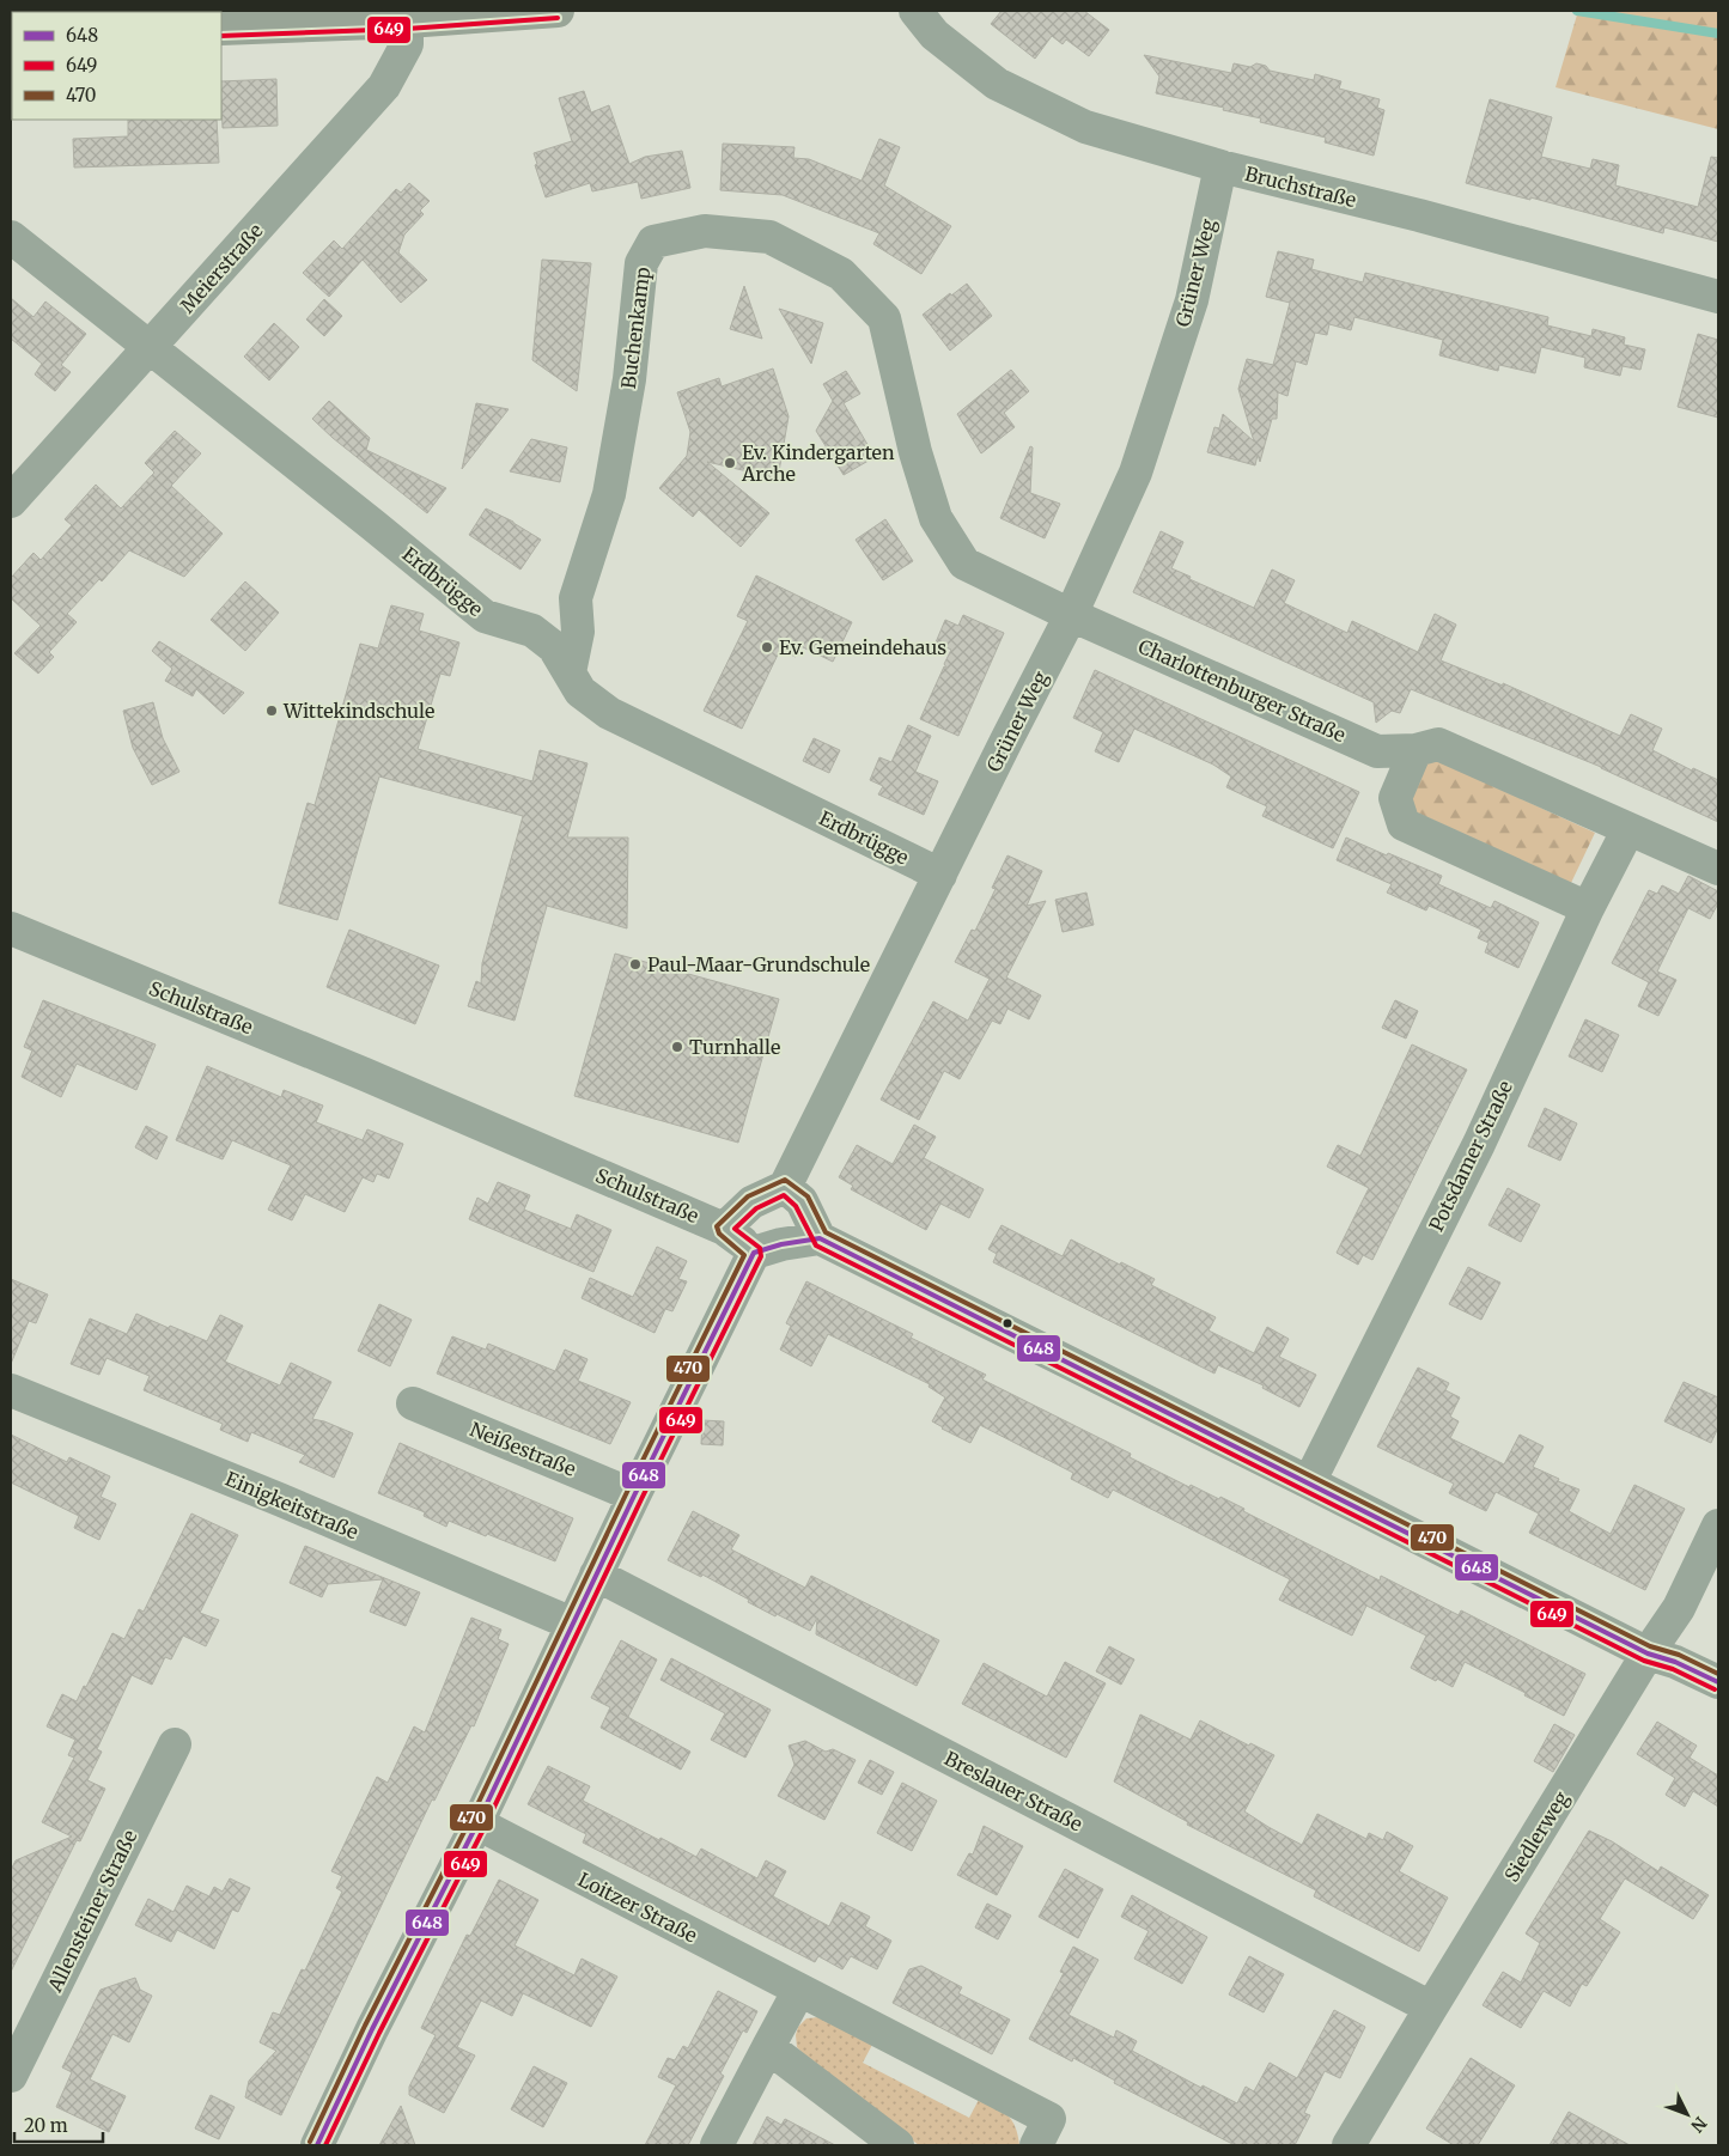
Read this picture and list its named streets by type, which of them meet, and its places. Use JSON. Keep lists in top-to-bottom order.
{
  "streets": {
    "street": [
      "Bruchstraße",
      "Meierstraße",
      "Grüner Weg",
      "Buchenkamp",
      "Erdbrügge",
      "Charlottenburger Straße",
      "Schulstraße",
      "Potsdamer Straße",
      "Neißestraße",
      "Einigkeitstraße",
      "Breslauer Straße",
      "Siedlerweg",
      "Loitzer Straße",
      "Allensteiner Straße"
    ]
  },
  "crossings": [
    ["Bruchstraße", "Grüner Weg"],
    ["Meierstraße", "Erdbrügge"],
    ["Grüner Weg", "Buchenkamp"],
    ["Grüner Weg", "Erdbrügge"],
    ["Grüner Weg", "Charlottenburger Straße"],
    ["Buchenkamp", "Charlottenburger Straße"],
    ["Charlottenburger Straße", "Potsdamer Straße"],
    ["Breslauer Straße", "Siedlerweg"]
  ],
  "places": [
    "Ev. Kindergarten Arche",
    "Ev. Gemeindehaus",
    "Wittekindschule",
    "Paul-Maar-Grundschule",
    "Turnhalle"
  ],
  "lines": ["transit line 649", "transit line 470", "transit line 648"],
  "legend": ["648", "649", "470"],
  "scale_bar": "20 m",
  "north": "bottom right"
}
